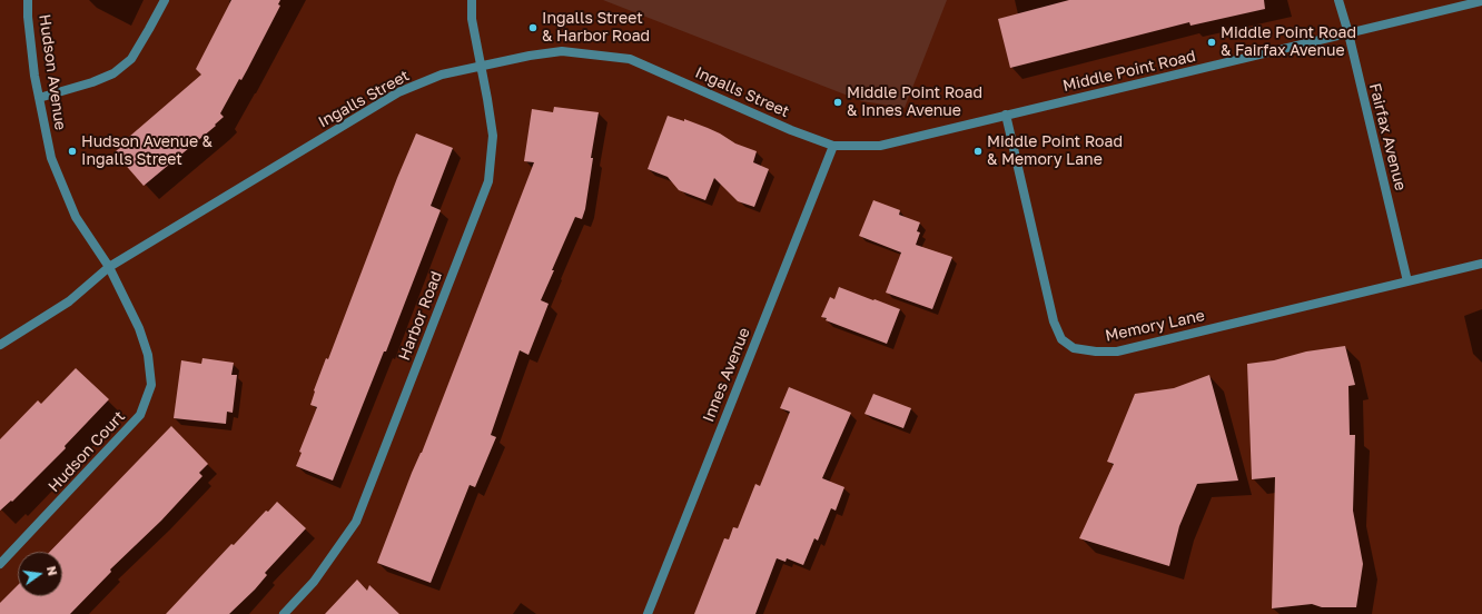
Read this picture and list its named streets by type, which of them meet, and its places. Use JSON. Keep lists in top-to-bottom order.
{
  "streets": {
    "street": [
      "Middle Point Road",
      "Hudson Avenue",
      "Ingalls Street",
      "Fairfax Avenue",
      "Harbor Road",
      "Memory Lane",
      "Innes Avenue",
      "Hudson Court"
    ]
  },
  "crossings": [
    ["Middle Point Road", "Ingalls Street"],
    ["Middle Point Road", "Fairfax Avenue"],
    ["Middle Point Road", "Memory Lane"],
    ["Middle Point Road", "Innes Avenue"],
    ["Hudson Avenue", "Ingalls Street"],
    ["Hudson Avenue", "Hudson Court"],
    ["Ingalls Street", "Harbor Road"],
    ["Ingalls Street", "Innes Avenue"],
    ["Ingalls Street", "Hudson Court"],
    ["Fairfax Avenue", "Memory Lane"]
  ],
  "places": [
    "Ingalls Street & Harbor Road",
    "Middle Point Road & Fairfax Avenue",
    "Middle Point Road & Innes Avenue",
    "Hudson Avenue & Ingalls Street",
    "Middle Point Road & Memory Lane"
  ],
  "north": "right"
}
